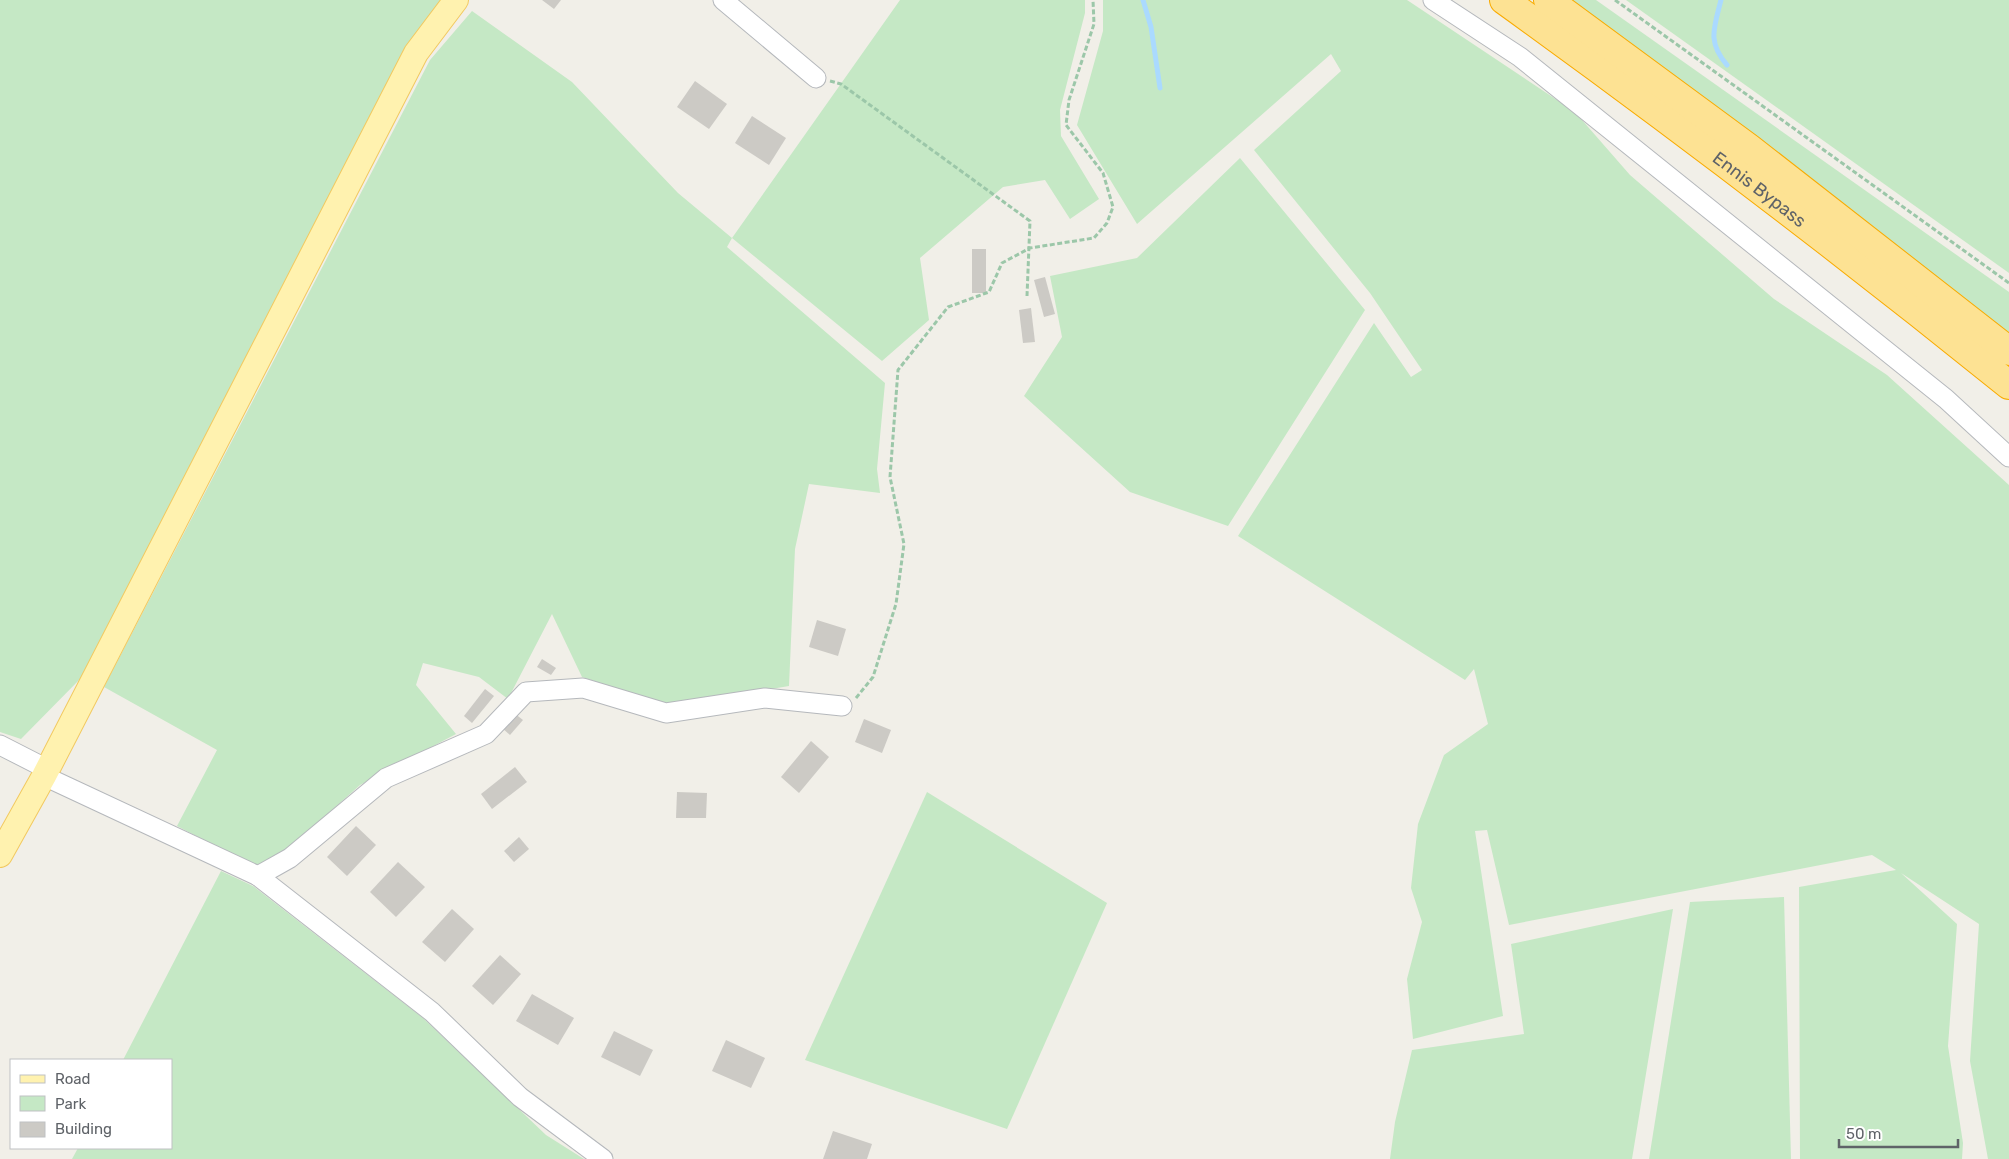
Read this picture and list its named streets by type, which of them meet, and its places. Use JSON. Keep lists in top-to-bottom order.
{
  "streets": {
    "highway": ["Ennis Bypass"]
  },
  "legend": ["Road", "Park", "Building"],
  "scale_bar": "50 m"
}
